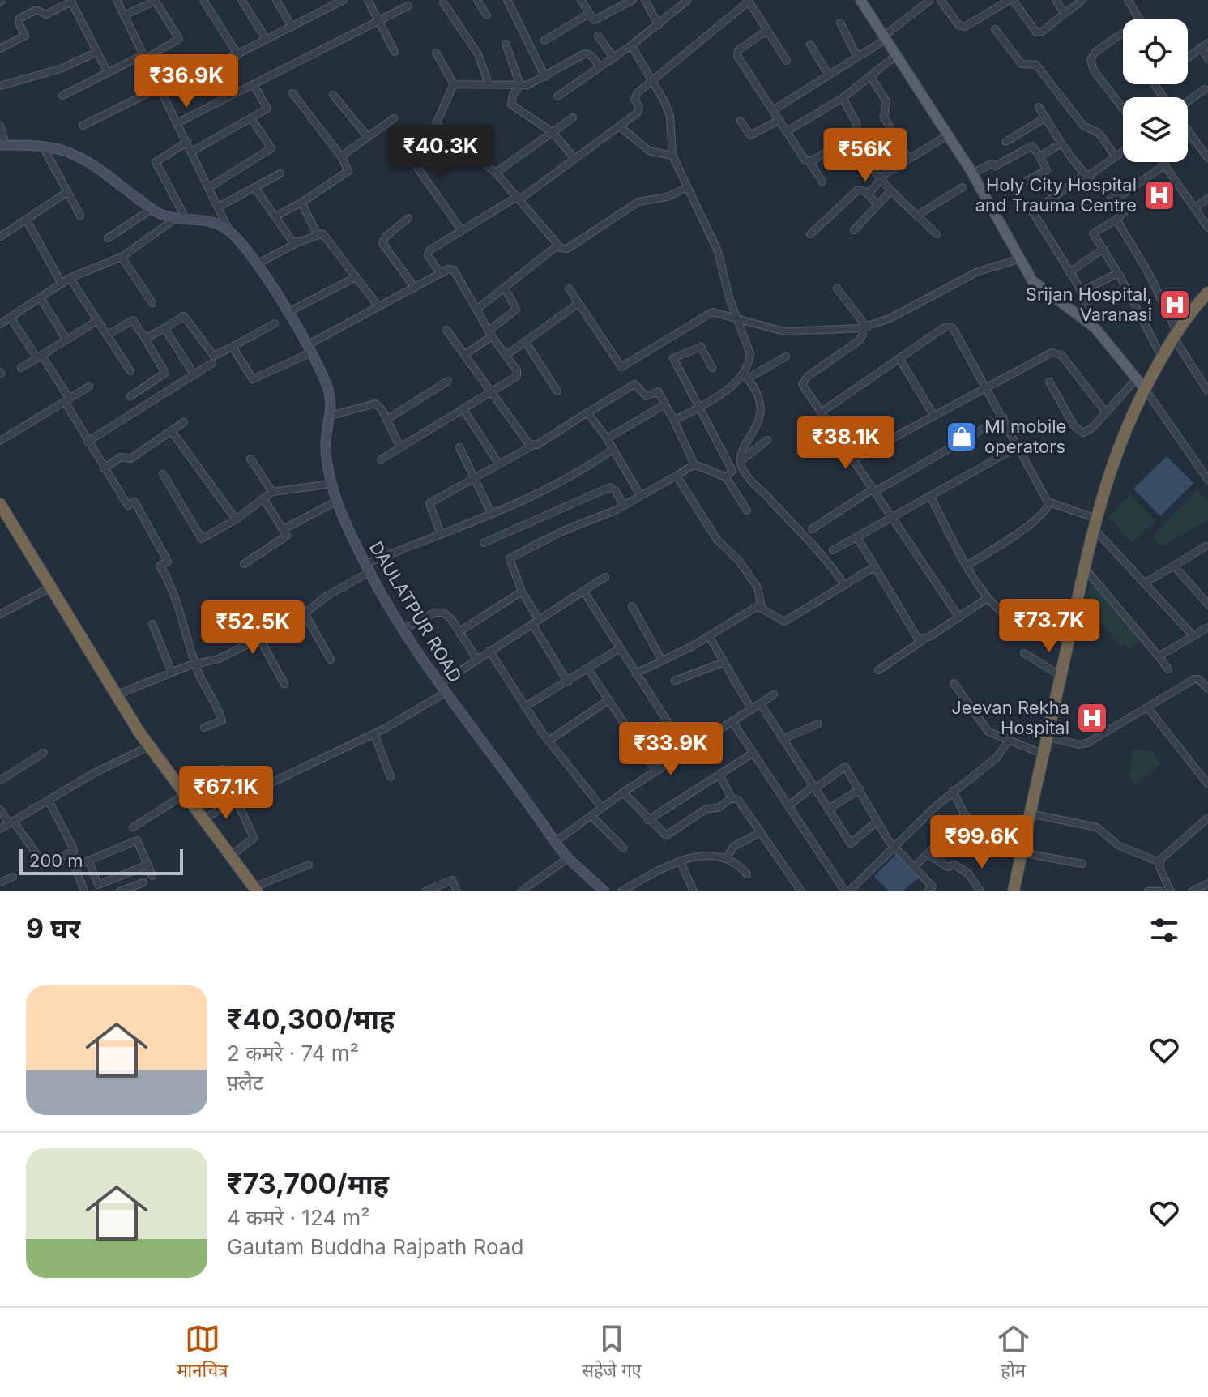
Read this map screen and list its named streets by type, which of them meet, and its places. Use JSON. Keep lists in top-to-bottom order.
{
  "streets": {
    "street": ["DAULATPUR ROAD"]
  },
  "places": {
    "hospital": ["Holy City Hospital and Trauma Centre", "Srijan Hospital, Varanasi", "Jeevan Rekha Hospital"],
    "shop": ["MI mobile operators"]
  },
  "scale_bar": "200 m",
  "page": {
    "price": [
      "₹36.9K",
      "₹40.3K",
      "₹56K",
      "₹38.1K",
      "₹73.7K",
      "₹52.5K",
      "₹33.9K",
      "₹67.1K",
      "₹99.6K"
    ],
    "scale": "200 m",
    "heading": "9 घर",
    "list": [
      {
        "name": "₹40,300/माह",
        "note": "2 कमरे · 74 m² · फ़्लैट"
      },
      {
        "name": "₹73,700/माह",
        "note": "4 कमरे · 124 m² · Gautam Buddha Rajpath Road"
      }
    ],
    "tabs": ["मानचित्र", "सहेजे गए", "होम"]
  }
}
